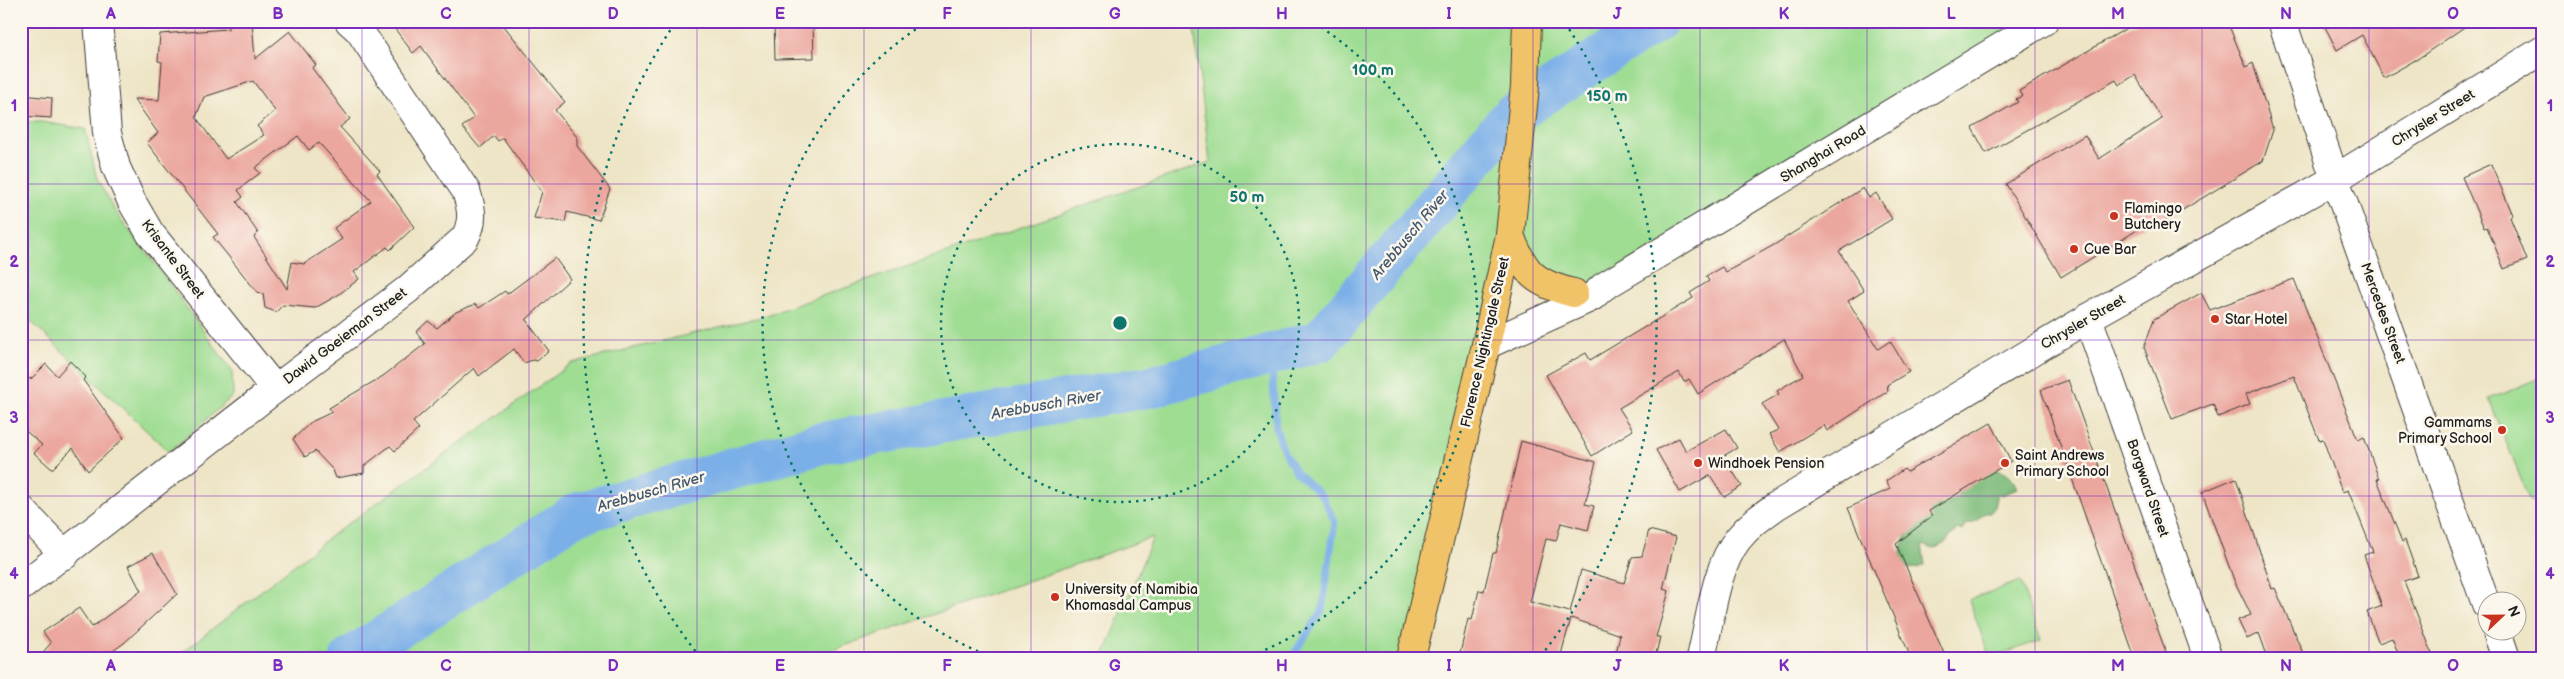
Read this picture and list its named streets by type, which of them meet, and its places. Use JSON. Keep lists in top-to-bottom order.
{
  "streets": {
    "main road": ["Florence Nightingale Street"],
    "street": [
      "Chrysler Street",
      "Shanghai Road",
      "Krisante Street",
      "Mercedes Street",
      "Dawid Goeieman Street",
      "Borgward Street"
    ]
  },
  "crossings": [
    ["Chrysler Street", "Mercedes Street"],
    ["Chrysler Street", "Borgward Street"],
    ["Shanghai Road", "Florence Nightingale Street"],
    ["Krisante Street", "Dawid Goeieman Street"]
  ],
  "water": ["Arebbusch River"],
  "places": [
    "Flamingo Butchery",
    "Cue Bar",
    "Star Hotel",
    "Gammams Primary School",
    "Windhoek Pension",
    "Saint Andrews Primary School",
    "University of Namibia Khomasdal Campus"
  ],
  "north": "right",
  "grid": {
    "columns": [
      "A",
      "B",
      "C",
      "D",
      "E",
      "F",
      "G",
      "H",
      "I",
      "J",
      "K",
      "L",
      "M",
      "N",
      "O"
    ],
    "rows": [
      "1",
      "2",
      "3",
      "4"
    ]
  },
  "rings": ["100 m", "150 m", "50 m"]
}
